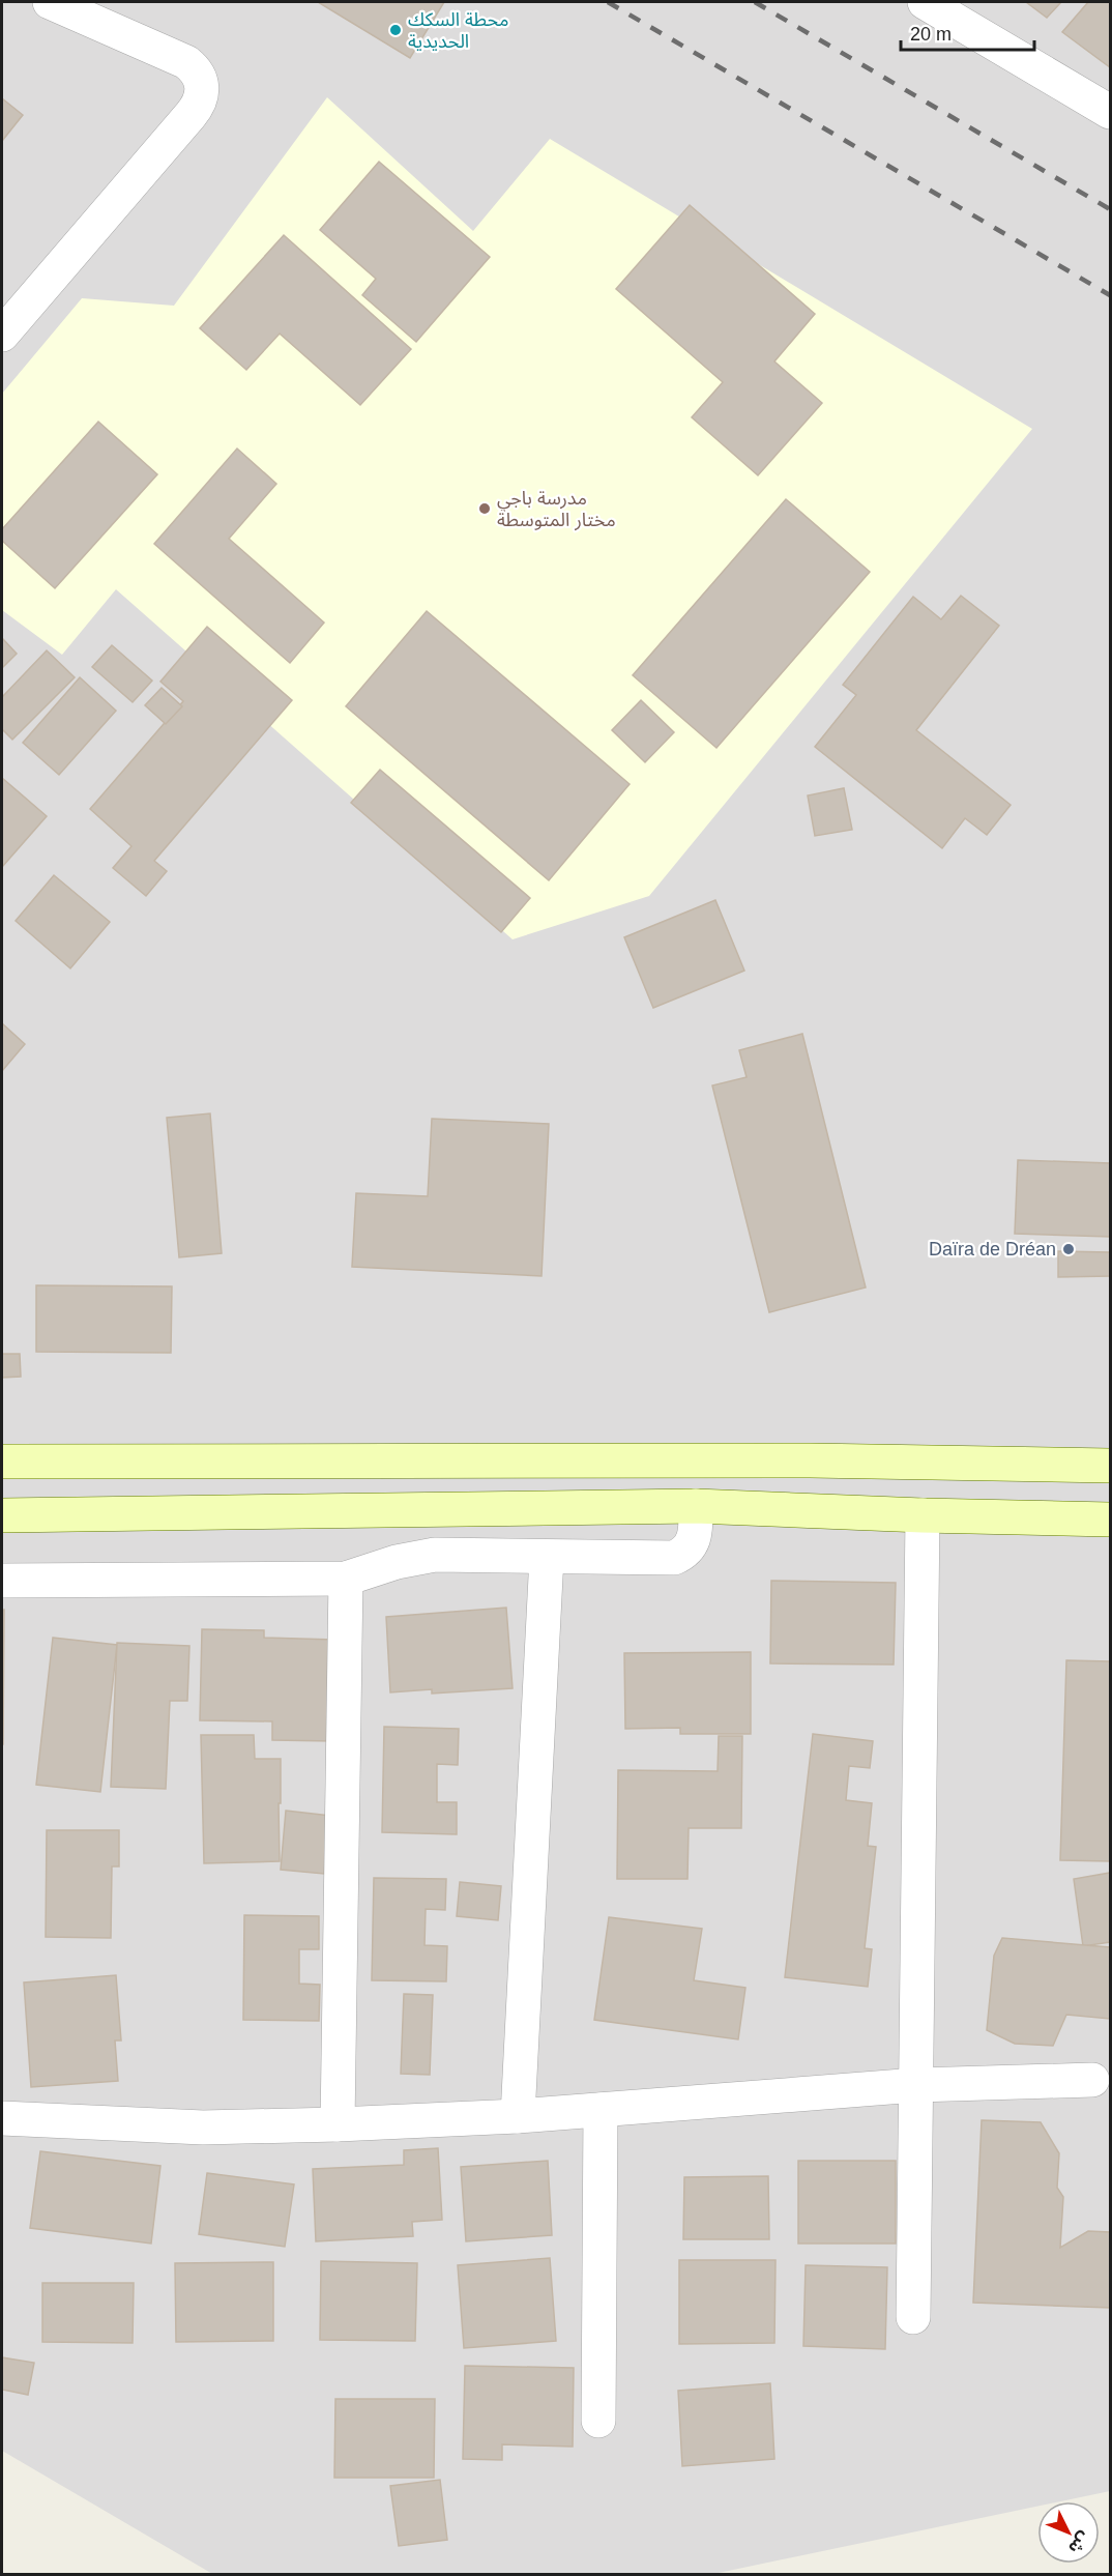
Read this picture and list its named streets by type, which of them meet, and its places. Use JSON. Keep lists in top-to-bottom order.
{
  "places": ["محطة السكك الحديدية", "مدرسة باجي مختار المتوسطة", "Daïra de Dréan"],
  "scale_bar": "20 m",
  "north": "bottom right"
}
